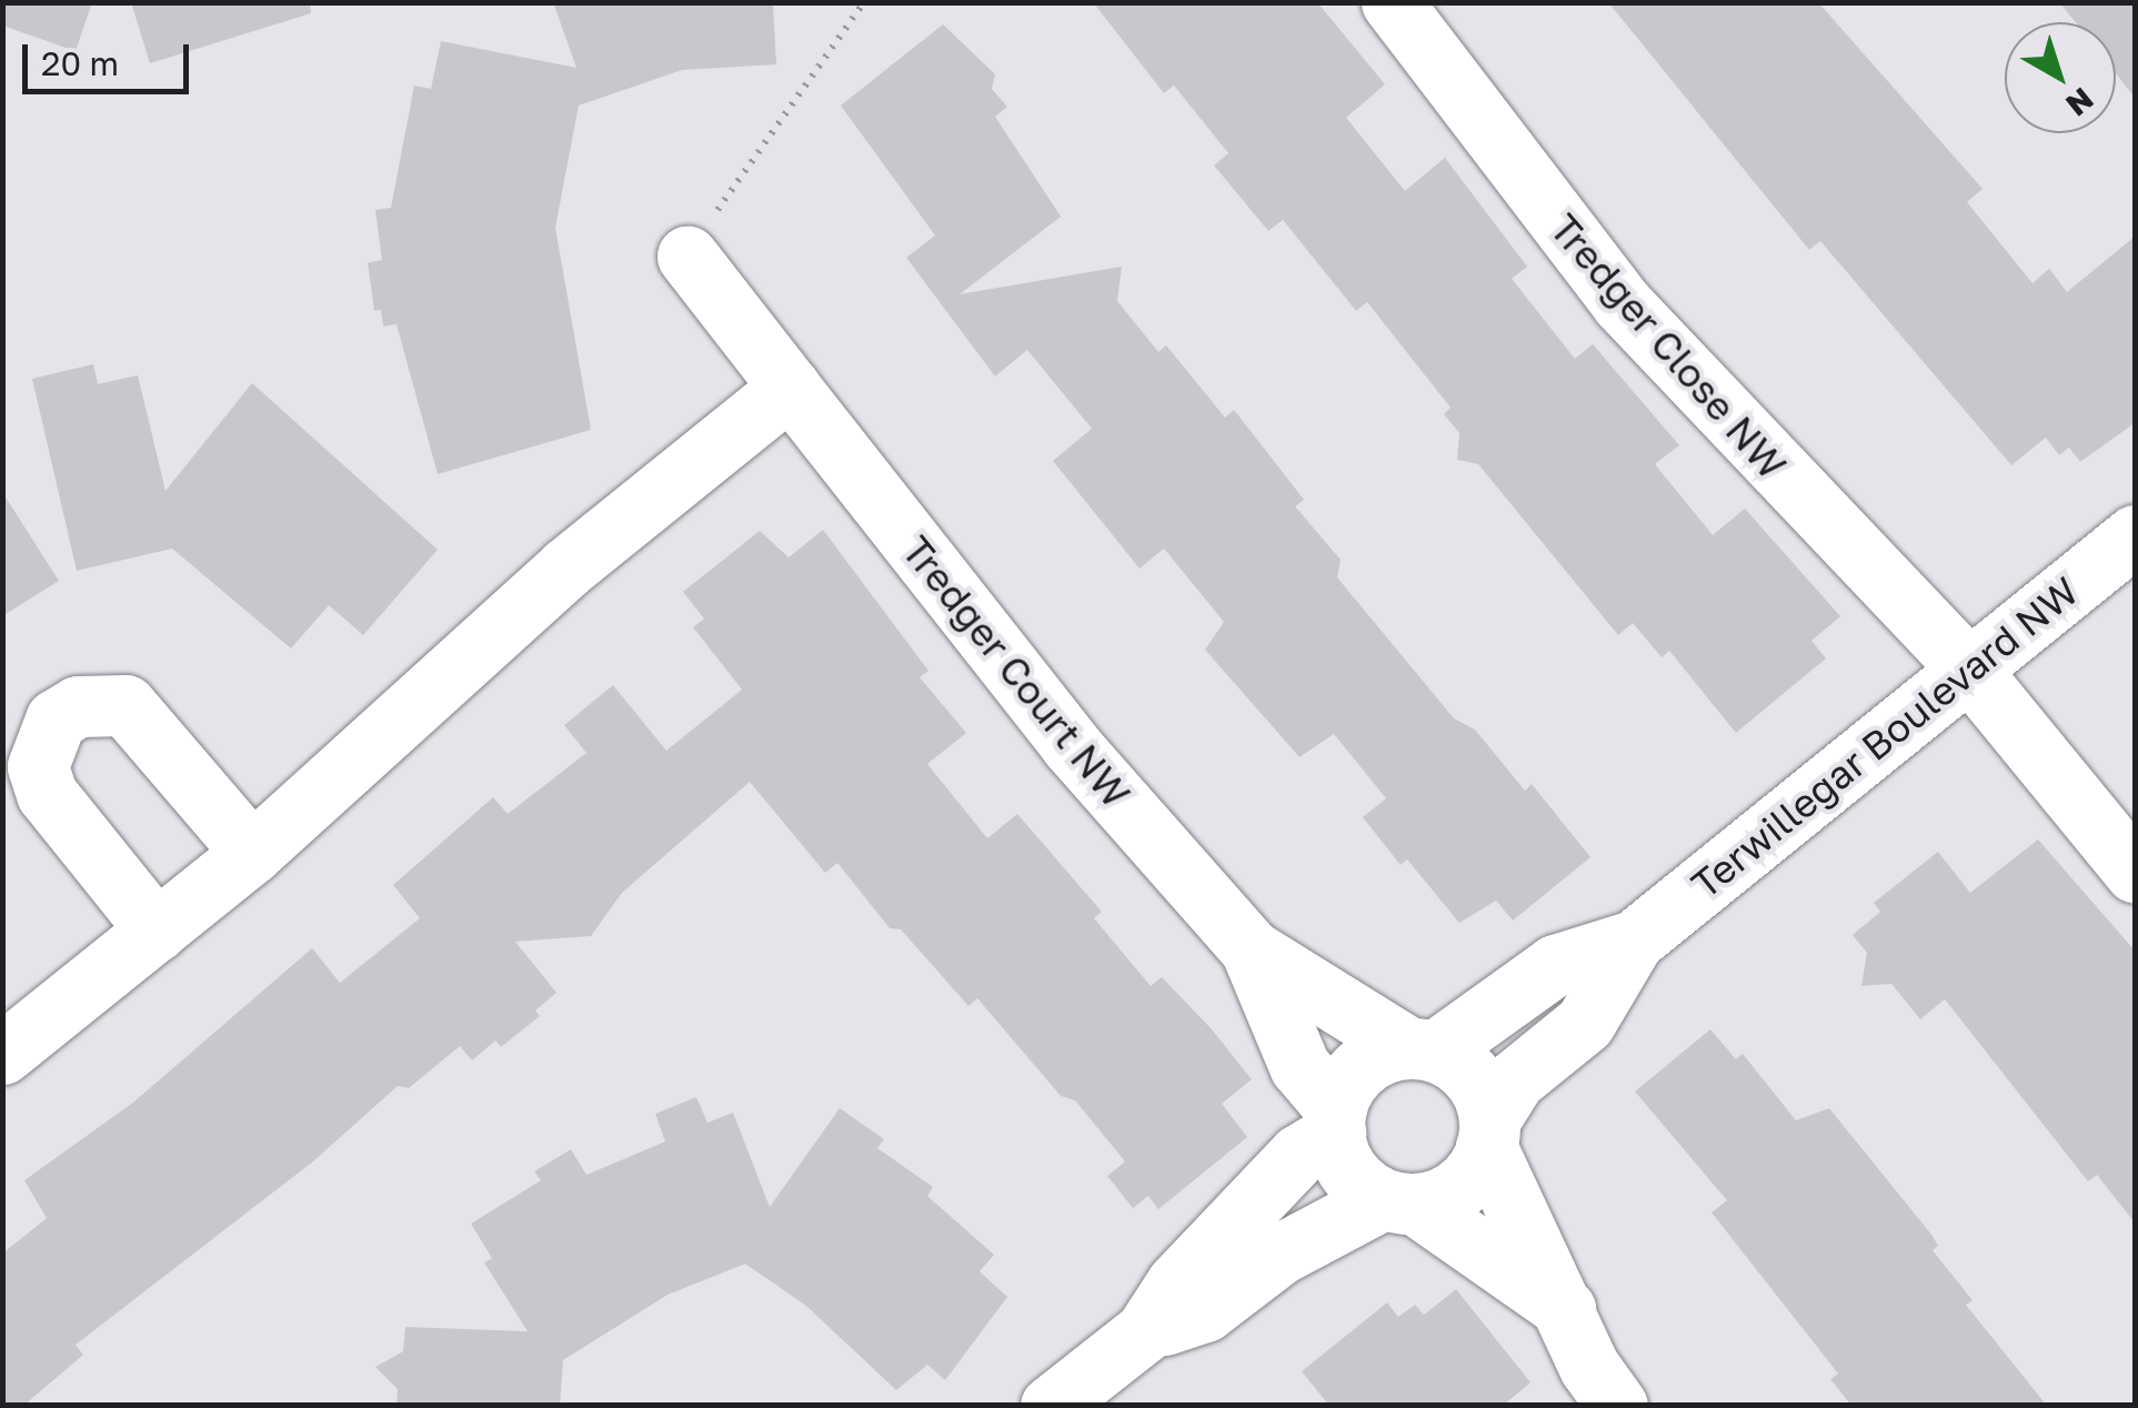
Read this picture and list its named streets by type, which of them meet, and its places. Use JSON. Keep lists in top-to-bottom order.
{
  "streets": {
    "street": ["Tredger Close NW", "Tredger Court NW", "Terwillegar Boulevard NW"]
  },
  "crossings": [
    ["Tredger Close NW", "Terwillegar Boulevard NW"],
    ["Tredger Court NW", "Terwillegar Boulevard NW"]
  ],
  "scale_bar": "20 m",
  "north": "bottom right"
}
